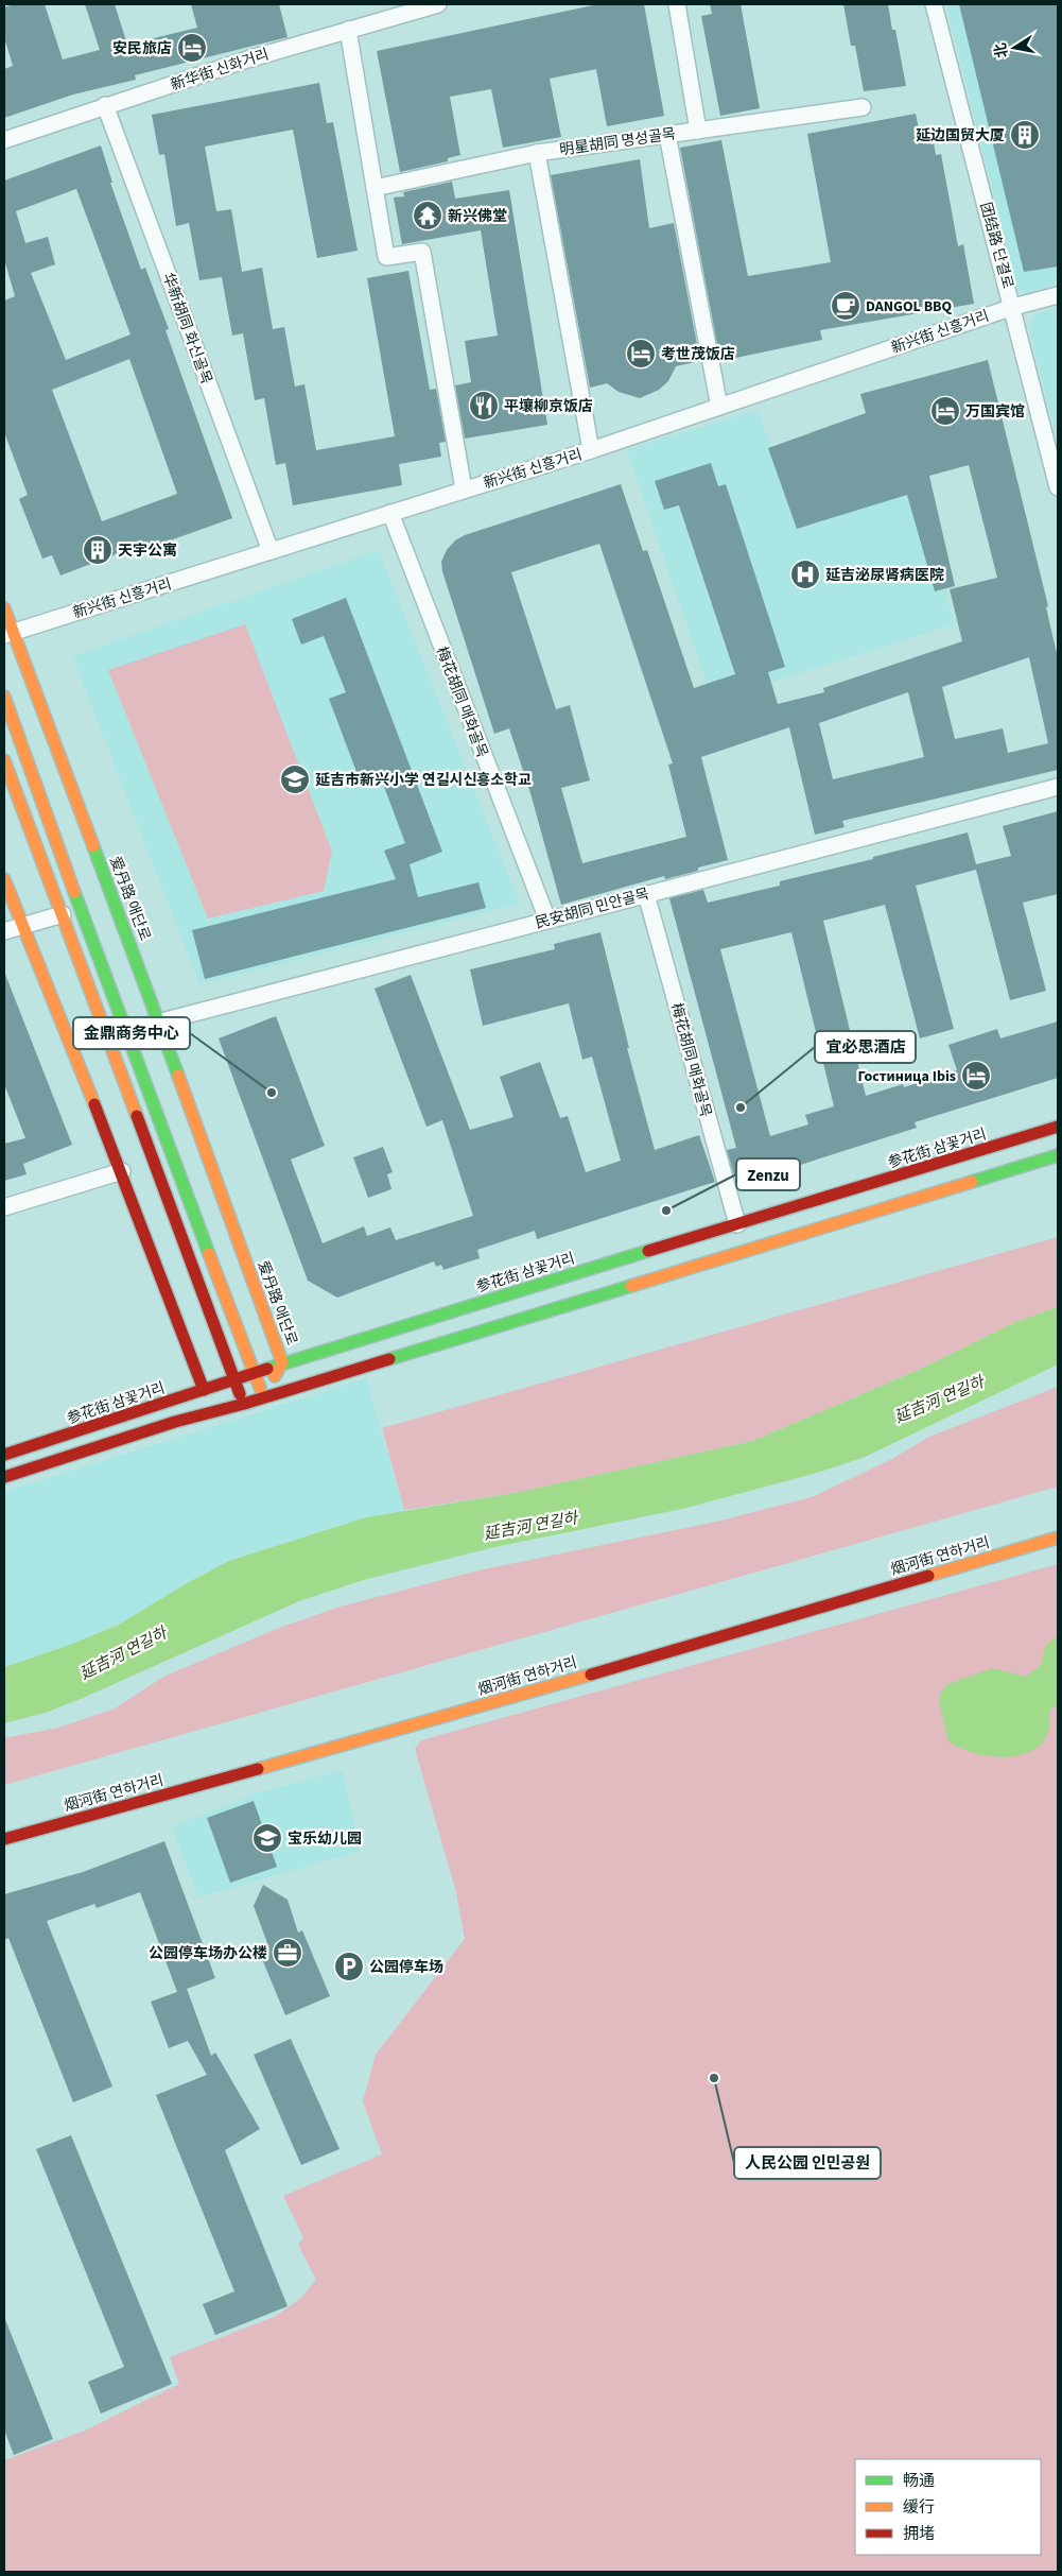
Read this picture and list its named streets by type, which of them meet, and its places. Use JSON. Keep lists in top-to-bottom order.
{
  "streets": {
    "main road": ["爱丹路 애단로", "参花街 삼꽃거리", "烟河街 연하거리"],
    "street": [
      "新华街 신화거리",
      "明星胡同 명성골목",
      "团结路 단결로",
      "华新胡同 화신골목",
      "新兴街 신흥거리",
      "梅花胡同 매화골목",
      "民安胡同 민안골목"
    ]
  },
  "crossings": [
    ["新华街 신화거리", "华新胡同 화신골목"],
    ["团结路 단결로", "新兴街 신흥거리"],
    ["华新胡同 화신골목", "新兴街 신흥거리"],
    ["新兴街 신흥거리", "梅花胡同 매화골목"],
    ["新兴街 신흥거리", "爱丹路 애단로"],
    ["梅花胡同 매화골목", "民安胡同 민안골목"],
    ["梅花胡同 매화골목", "参花街 삼꽃거리"],
    ["爱丹路 애단로", "民安胡同 민안골목"],
    ["爱丹路 애단로", "参花街 삼꽃거리"]
  ],
  "water": ["延吉河 연길하"],
  "places": {
    "hotel": [
      "安民旅店",
      "考世茂饭店",
      "万国宾馆",
      "Гостиница Ibis"
    ],
    "building": ["延边国贸大厦", "天宇公寓"],
    "temple": ["新兴佛堂"],
    "cafe": ["DANGOL BBQ"],
    "restaurant": ["平壤柳京饭店"],
    "hospital": ["延吉泌尿肾病医院"],
    "school or university": ["延吉市新兴小学 연길시신흥소학교", "宝乐幼儿园"],
    "other": [
      "金鼎商务中心",
      "宜必思酒店",
      "Zenzu",
      "人民公园 인민공원"
    ],
    "office": ["公园停车场办公楼"],
    "parking": ["公园停车场"]
  },
  "legend": ["畅通", "缓行", "拥堵"],
  "north": "left"
}
